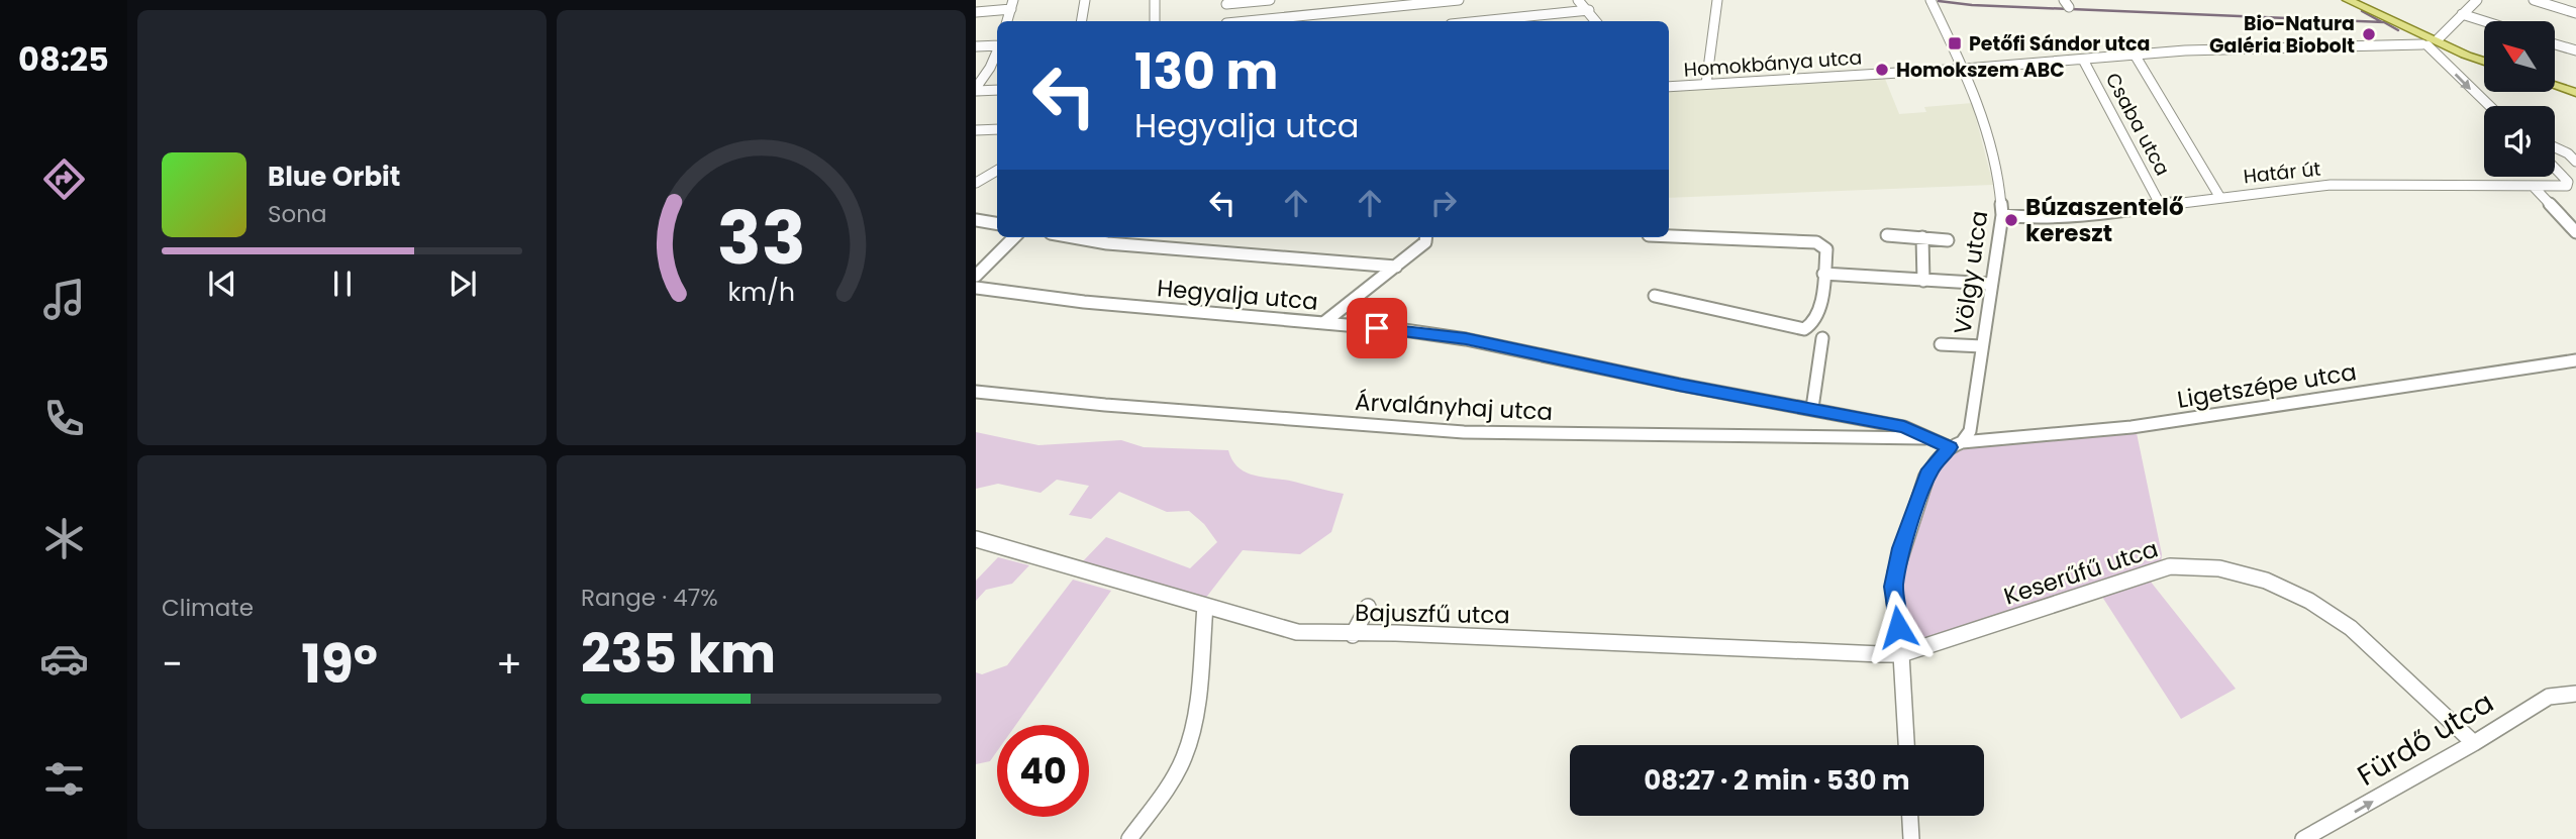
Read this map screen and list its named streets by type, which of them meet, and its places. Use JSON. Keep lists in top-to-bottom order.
{
  "streets": {
    "street": [
      "Homokbánya utca",
      "Csaba utca",
      "Határ út",
      "Völgy utca",
      "Hegyalja utca",
      "Ligetszépe utca",
      "Árvalányhaj utca",
      "Keserűfű utca",
      "Bajuszfű utca",
      "Fürdő utca"
    ]
  },
  "crossings": [
    ["Homokbánya utca", "Csaba utca"],
    ["Homokbánya utca", "Völgy utca"],
    ["Csaba utca", "Határ út"],
    ["Határ út", "Völgy utca"],
    ["Völgy utca", "Hegyalja utca"],
    ["Völgy utca", "Ligetszépe utca"],
    ["Hegyalja utca", "Ligetszépe utca"],
    ["Hegyalja utca", "Árvalányhaj utca"],
    ["Keserűfű utca", "Bajuszfű utca"],
    ["Keserűfű utca", "Fürdő utca"]
  ],
  "one_way": ["Fürdő utca"],
  "places": {
    "other": ["Bio-Natura Galéria Biobolt", "Homokszem ABC", "Búzaszentelő kereszt"],
    "transit": ["Petőfi Sándor utca"]
  },
  "north": "top left",
  "page": {
    "tabs": "08:25",
    "turn": ["130 m", "Hegyalja utca"],
    "song": ["Blue Orbit", "Sona"],
    "tile": [
      "Climate",
      ["Range · 47%", "235 km"]
    ],
    "heat": ["−", "19°", "+"],
    "limit": "40",
    "trip": "08:27 · 2 min · 530 m",
    "gauge": ["33", "km/h"]
  }
}
